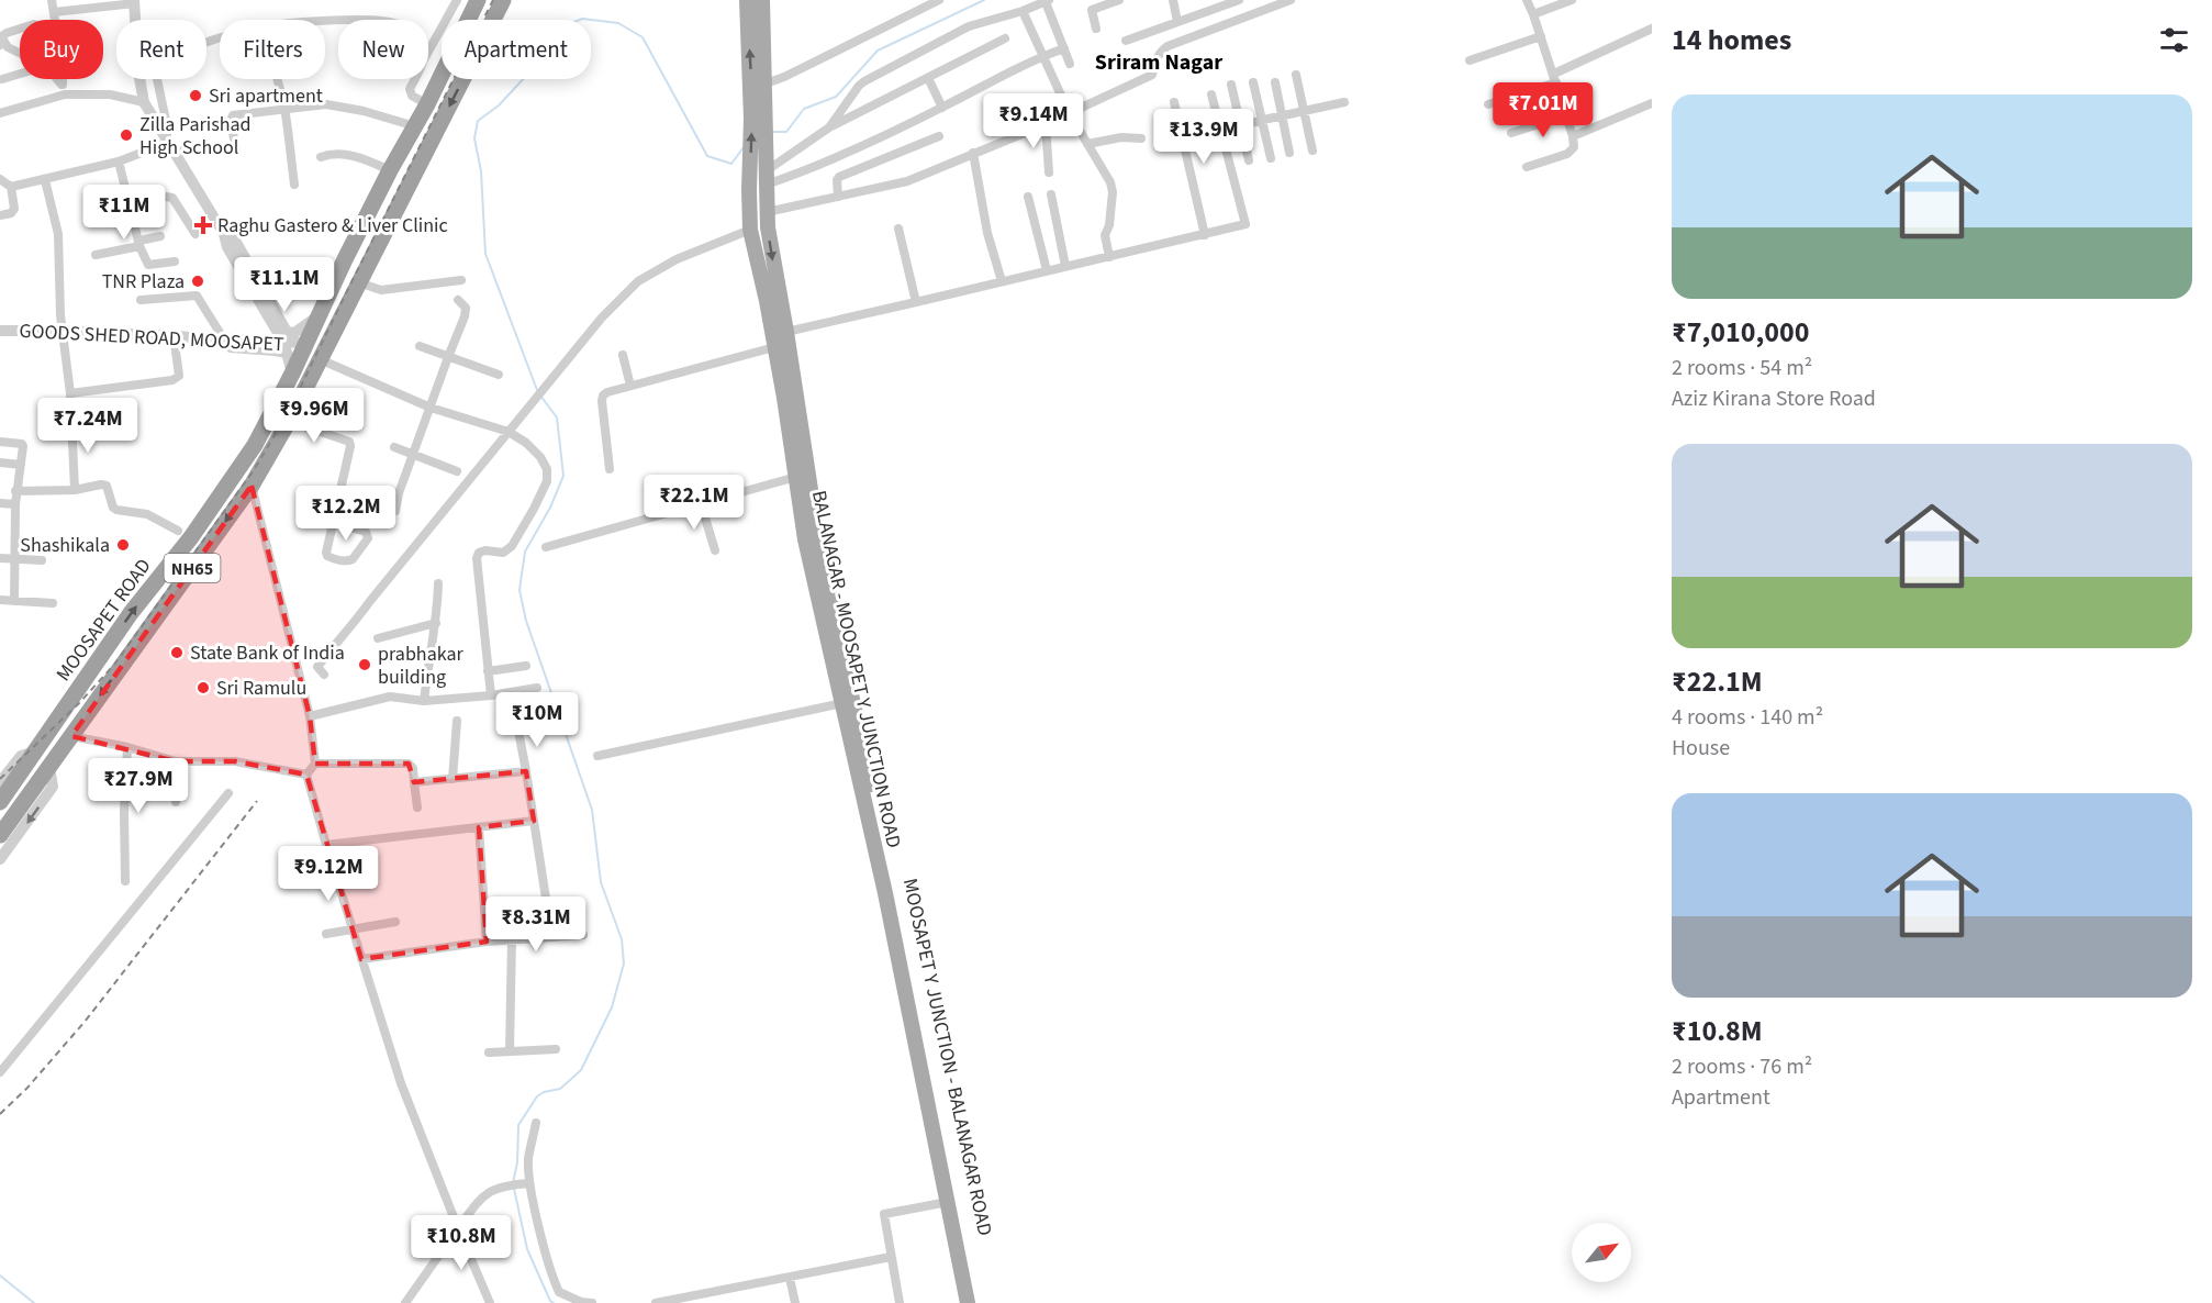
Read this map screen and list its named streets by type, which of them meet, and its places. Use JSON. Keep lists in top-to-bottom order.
{
  "streets": {
    "highway": ["NH65", "MOOSAPET ROAD"],
    "main road": ["BALANAGAR - MOOSAPET Y JUNCTION ROAD", "MOOSAPET Y JUNCTION - BALANAGAR ROAD"],
    "street": ["GOODS SHED ROAD, MOOSAPET"]
  },
  "crossings": [
    ["GOODS SHED ROAD, MOOSAPET", "NH65"],
    ["GOODS SHED ROAD, MOOSAPET", "MOOSAPET ROAD"],
    ["NH65", "MOOSAPET ROAD"],
    ["BALANAGAR - MOOSAPET Y JUNCTION ROAD", "MOOSAPET Y JUNCTION - BALANAGAR ROAD"]
  ],
  "districts": ["Sriram Nagar"],
  "places": {
    "other": [
      "Sri apartment",
      "Zilla Parishad High School",
      "TNR Plaza",
      "Shashikala",
      "State Bank of India",
      "prabhakar building",
      "Sri Ramulu"
    ],
    "health": ["Raghu Gastero & Liver Clinic"]
  },
  "north": "top right",
  "page": {
    "heading": "14 homes",
    "chip": [
      "Buy",
      "Rent",
      "Filters",
      "New",
      "Apartment"
    ],
    "list": [
      {
        "name": "₹7,010,000",
        "note": "2 rooms · 54 m² · Aziz Kirana Store Road"
      },
      {
        "name": "₹22.1M",
        "note": "4 rooms · 140 m² · House"
      },
      {
        "name": "₹10.8M",
        "note": "2 rooms · 76 m² · Apartment"
      }
    ],
    "price": [
      "₹7.01M",
      "₹9.14M",
      "₹13.9M",
      "₹11M",
      "₹11.1M",
      "₹9.96M",
      "₹7.24M",
      "₹22.1M",
      "₹12.2M",
      "₹10M",
      "₹27.9M",
      "₹9.12M",
      "₹8.31M",
      "₹10.8M"
    ]
  }
}
